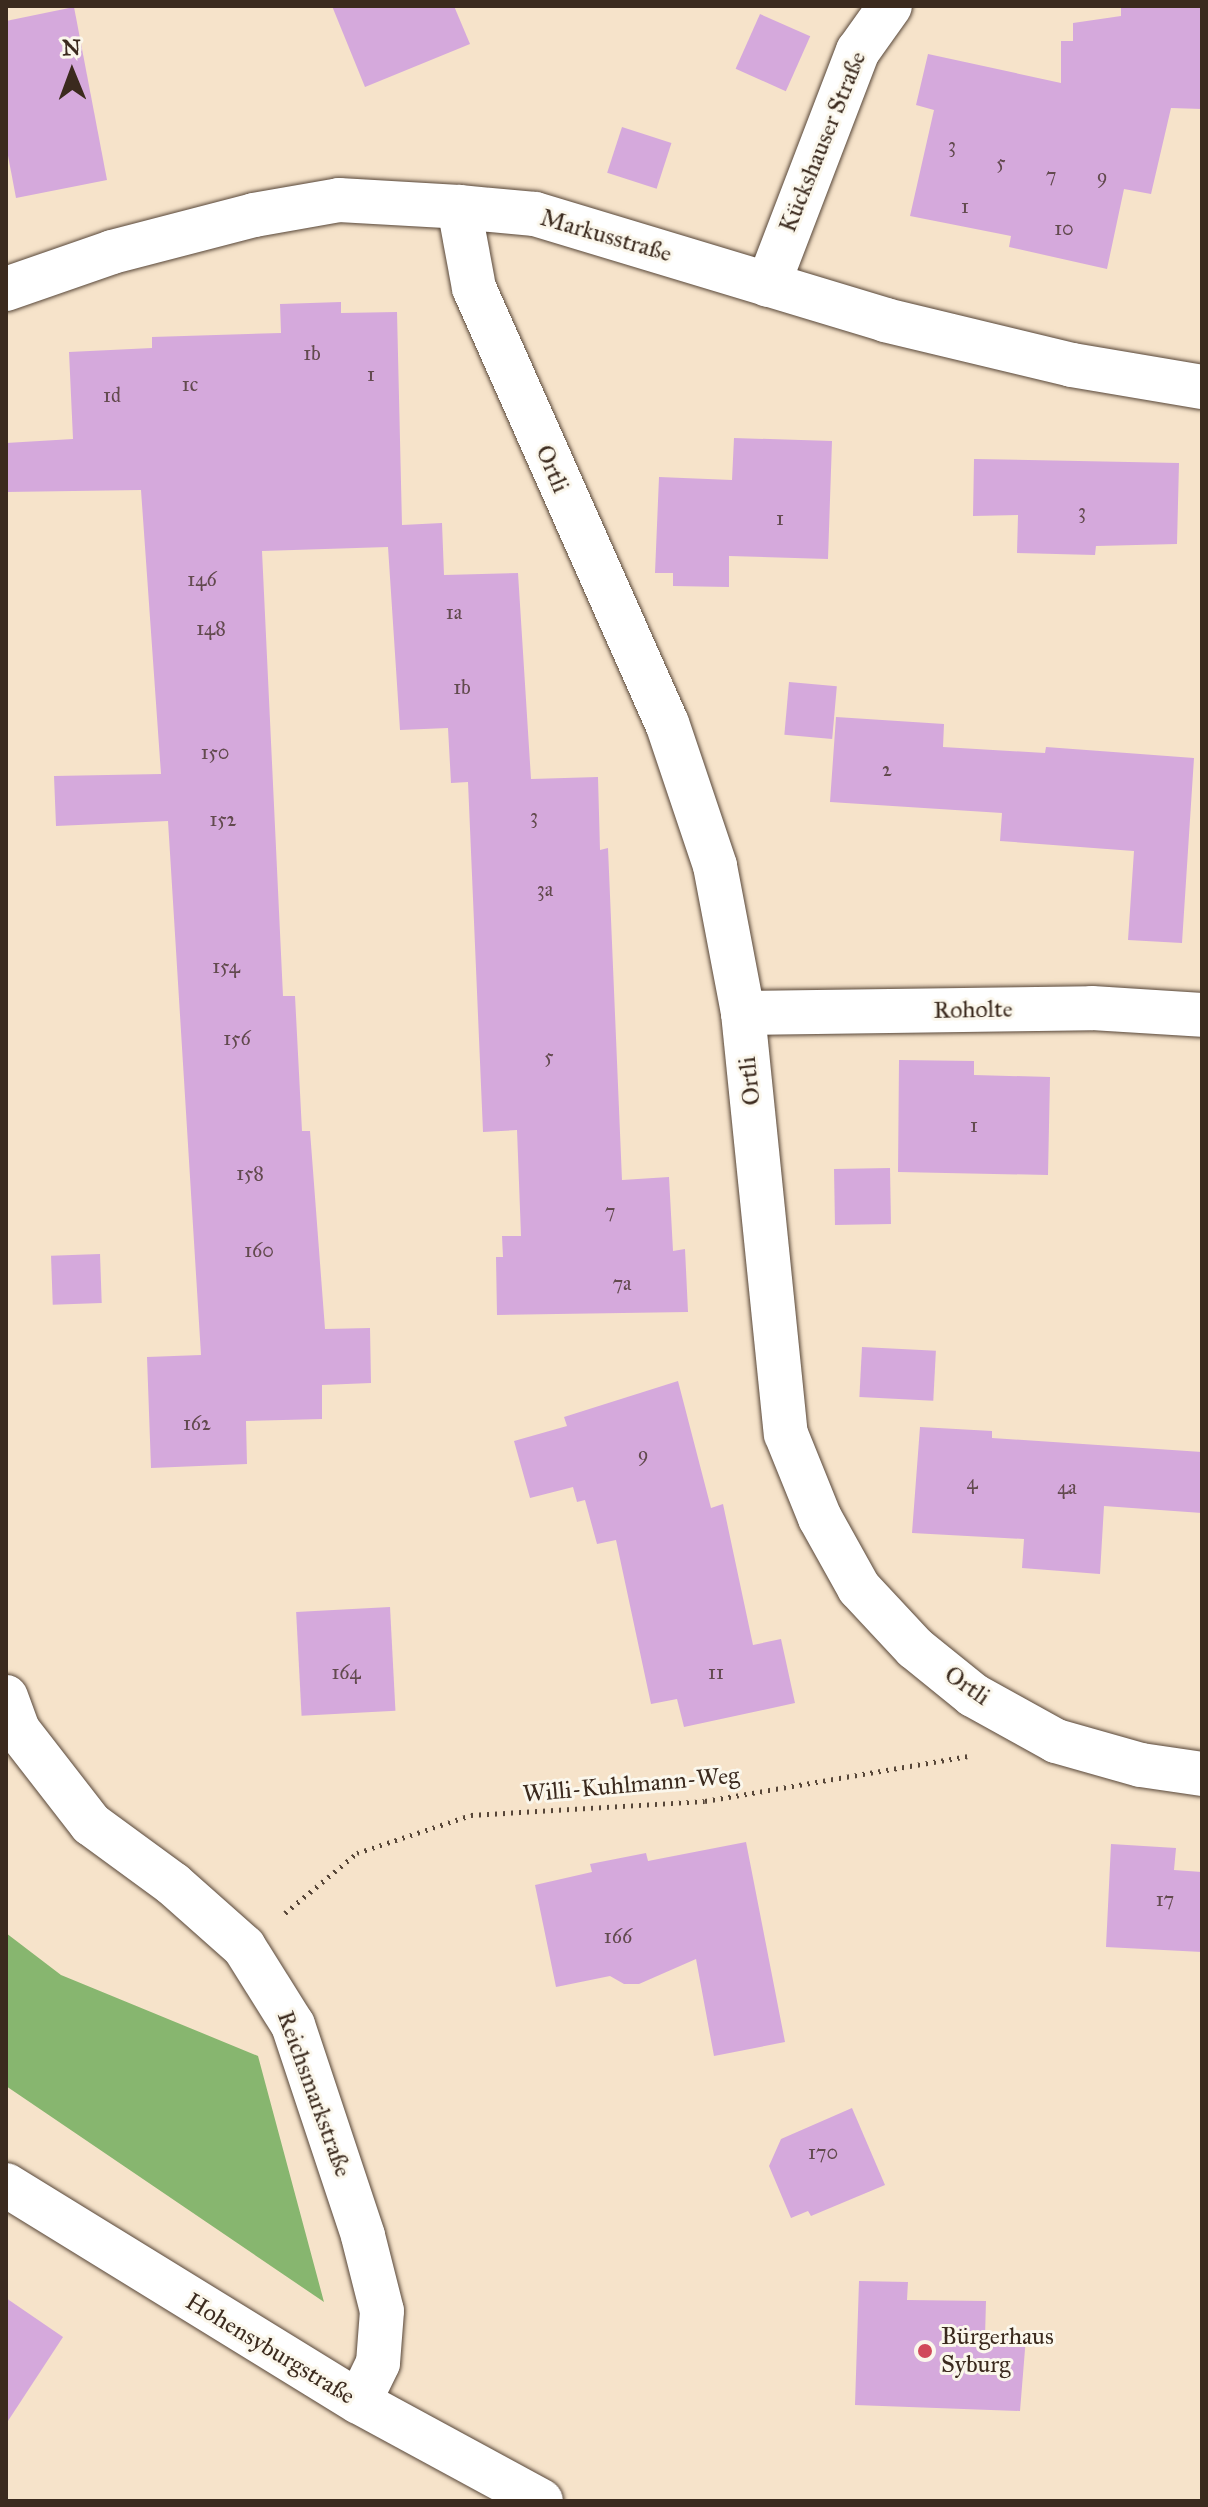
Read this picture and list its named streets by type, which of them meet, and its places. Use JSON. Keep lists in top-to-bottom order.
{
  "streets": {
    "street": [
      "Kückshauser Straße",
      "Markusstraße",
      "Ortli",
      "Roholte",
      "Reichsmarkstraße",
      "Hohensyburgstraße"
    ],
    "path": ["Willi-Kuhlmann-Weg"]
  },
  "crossings": [
    ["Kückshauser Straße", "Markusstraße"],
    ["Markusstraße", "Ortli"],
    ["Ortli", "Roholte"],
    ["Ortli", "Willi-Kuhlmann-Weg"],
    ["Willi-Kuhlmann-Weg", "Reichsmarkstraße"],
    ["Reichsmarkstraße", "Hohensyburgstraße"]
  ],
  "places": ["Bürgerhaus Syburg"],
  "house_numbers": [
    "3",
    "5",
    "7",
    "9",
    "1",
    "10",
    "1b",
    "1",
    "1c",
    "1d",
    "3",
    "1",
    "146",
    "1a",
    "148",
    "1b",
    "150",
    "2",
    "3",
    "152",
    "3a",
    "154",
    "156",
    "5",
    "1",
    "158",
    "7",
    "160",
    "7a",
    "162",
    "9",
    "4",
    "4a",
    "164",
    "11",
    "17",
    "166",
    "170"
  ],
  "north": "top"
}
